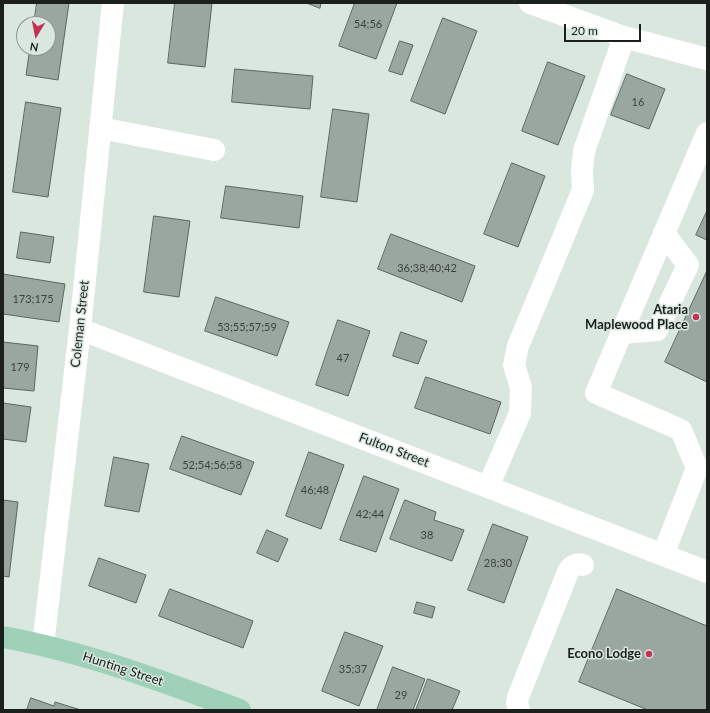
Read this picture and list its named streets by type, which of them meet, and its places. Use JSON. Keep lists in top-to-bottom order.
{
  "streets": {
    "main road": ["Hunting Street"],
    "street": ["Coleman Street", "Fulton Street"]
  },
  "crossings": [
    ["Coleman Street", "Fulton Street"],
    ["Coleman Street", "Hunting Street"]
  ],
  "places": ["Ataria Maplewood Place", "Econo Lodge"],
  "house_numbers": [
    "54;56",
    "16",
    "36;38;40;42",
    "173;175",
    "53;55;57;59",
    "47",
    "179",
    "52;54;56;58",
    "46;48",
    "42;44",
    "38",
    "28;30",
    "35;37",
    "29"
  ],
  "scale_bar": "20 m",
  "north": "bottom"
}
